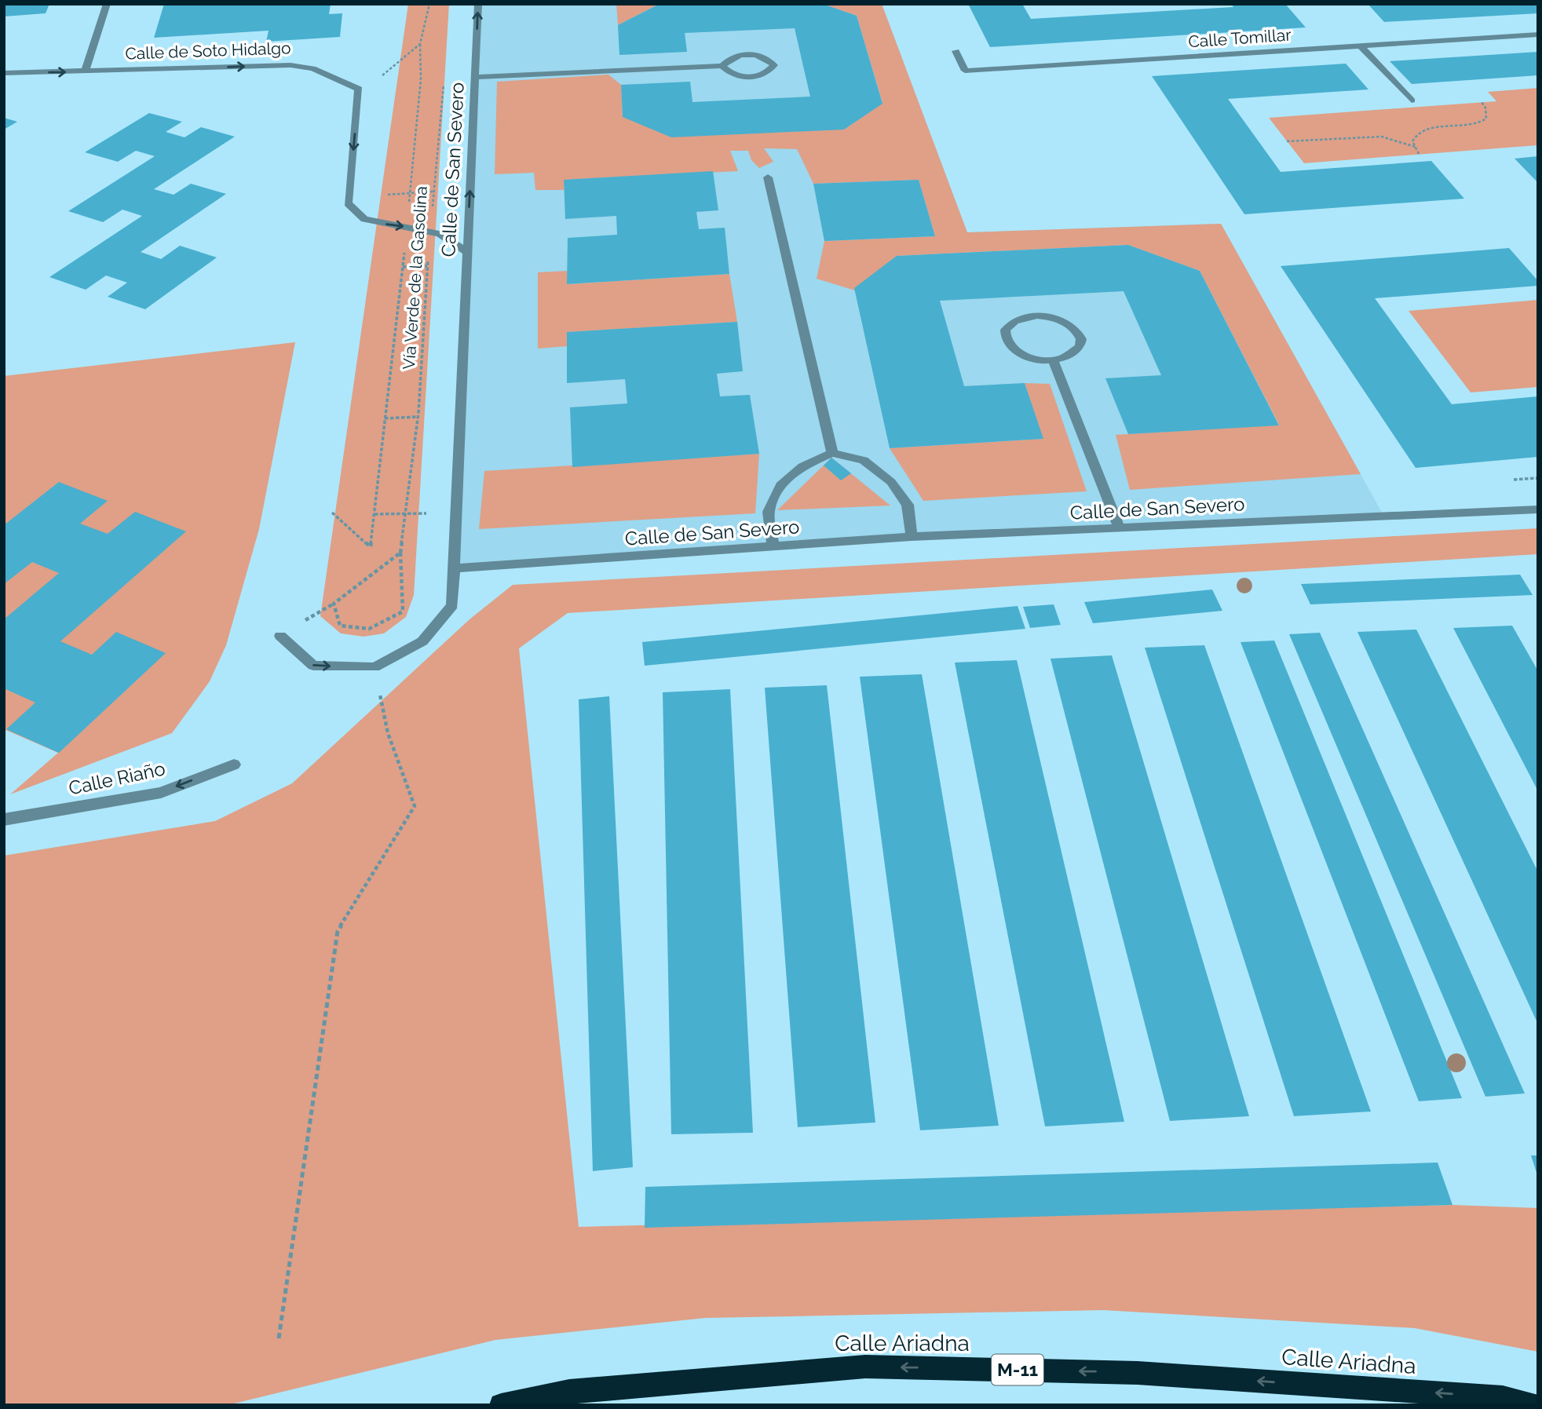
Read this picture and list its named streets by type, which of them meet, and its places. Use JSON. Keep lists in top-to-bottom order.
{
  "streets": {
    "highway": ["Calle Ariadna", "M-11"],
    "street": [
      "Calle Tomillar",
      "Calle de Soto Hidalgo",
      "Calle de San Severo",
      "Calle Riaño"
    ],
    "path": ["Vía Verde de la Gasolina"]
  },
  "crossings": [
    ["Calle de Soto Hidalgo", "Calle de San Severo"]
  ],
  "one_way": ["Calle de Soto Hidalgo", "Calle Riaño", "Calle Ariadna"]
}
